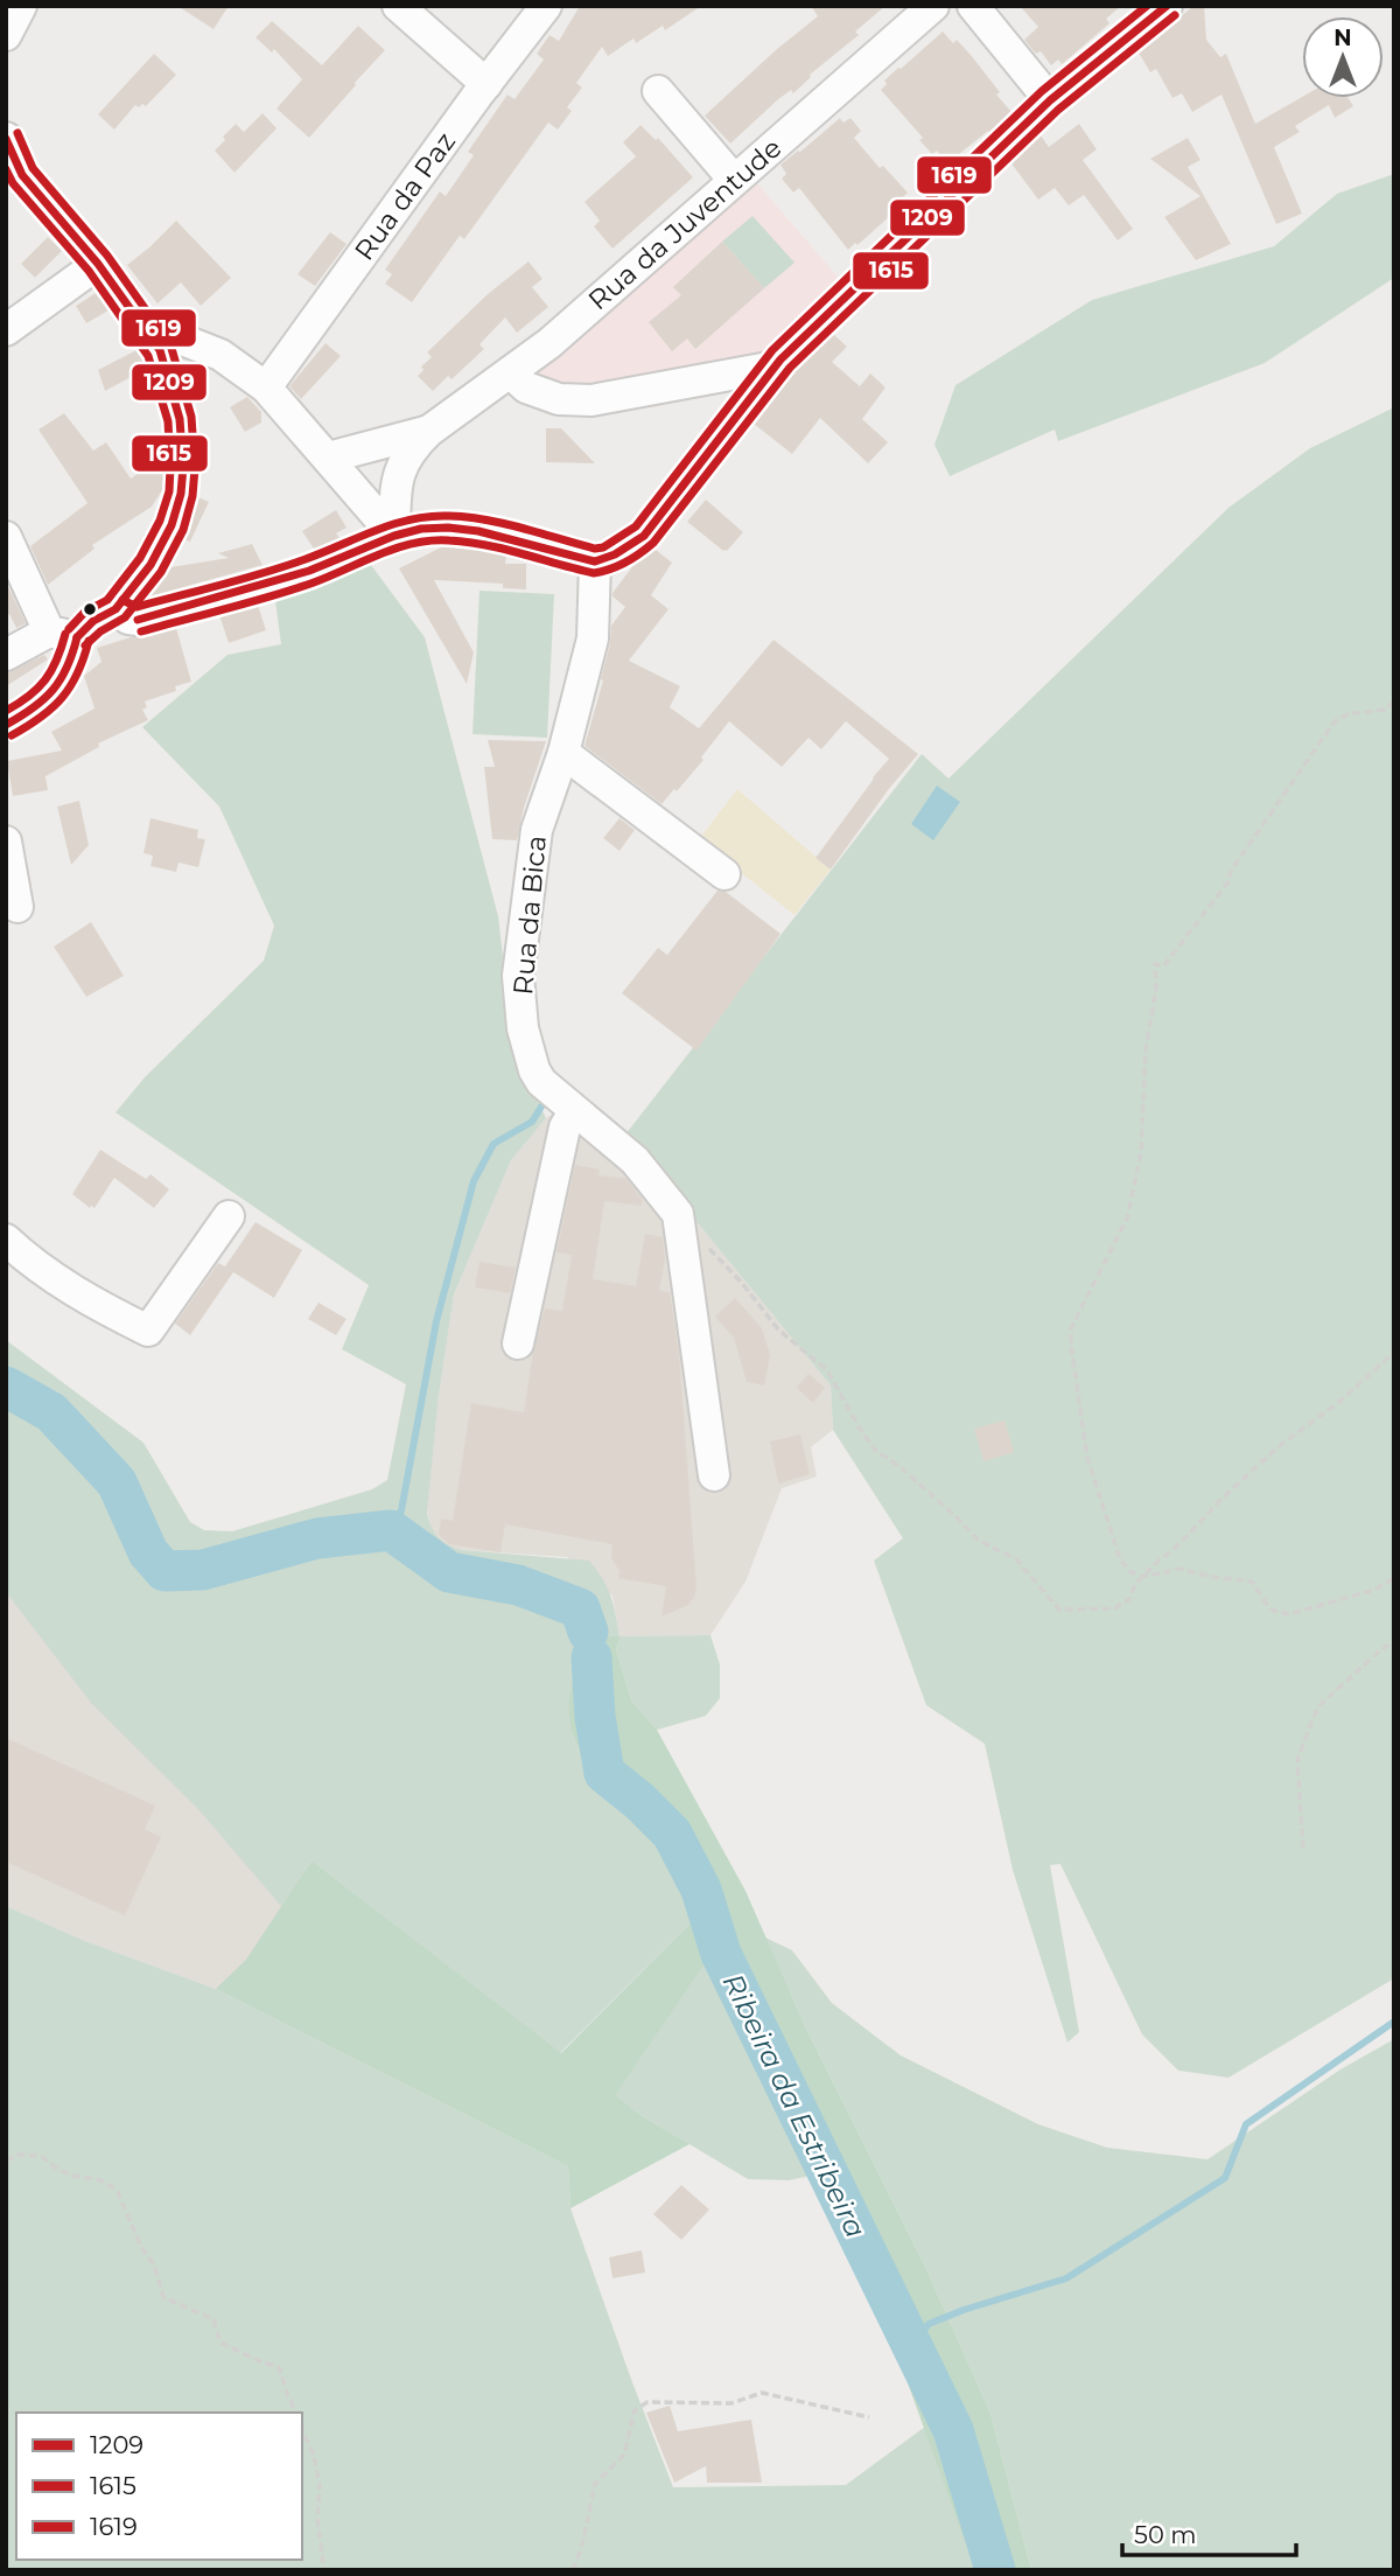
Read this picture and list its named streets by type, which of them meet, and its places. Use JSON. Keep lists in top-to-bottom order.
{
  "streets": {
    "street": ["Rua da Paz", "Rua da Juventude", "Rua da Bica"]
  },
  "water": ["Ribeira da Estribeira"],
  "lines": ["transit line 1209", "transit line 1619", "transit line 1615"],
  "legend": ["1209", "1615", "1619"],
  "scale_bar": "50 m",
  "north": "top"
}
